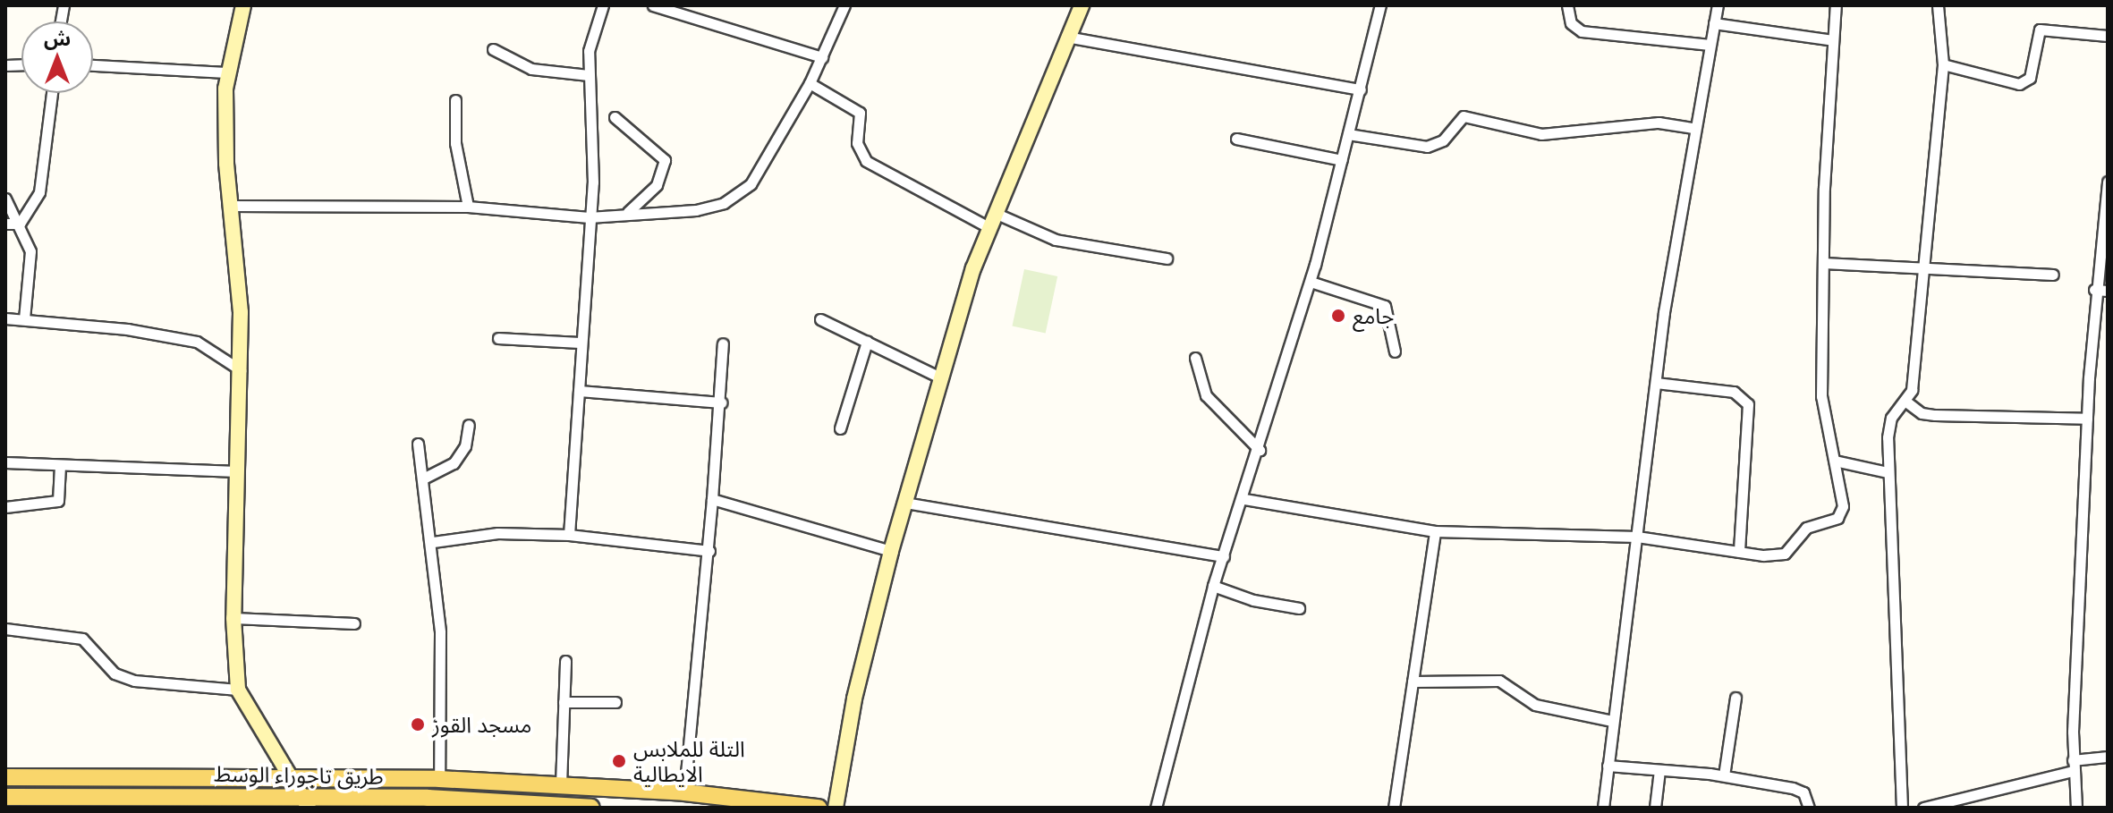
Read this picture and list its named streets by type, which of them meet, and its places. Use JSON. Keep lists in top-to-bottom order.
{
  "streets": {
    "main road": ["طريق تاجوراء الوسط"]
  },
  "places": ["جامع", "مسجد القوز", "التلة للملابس الايطالية"],
  "north": "top"
}
